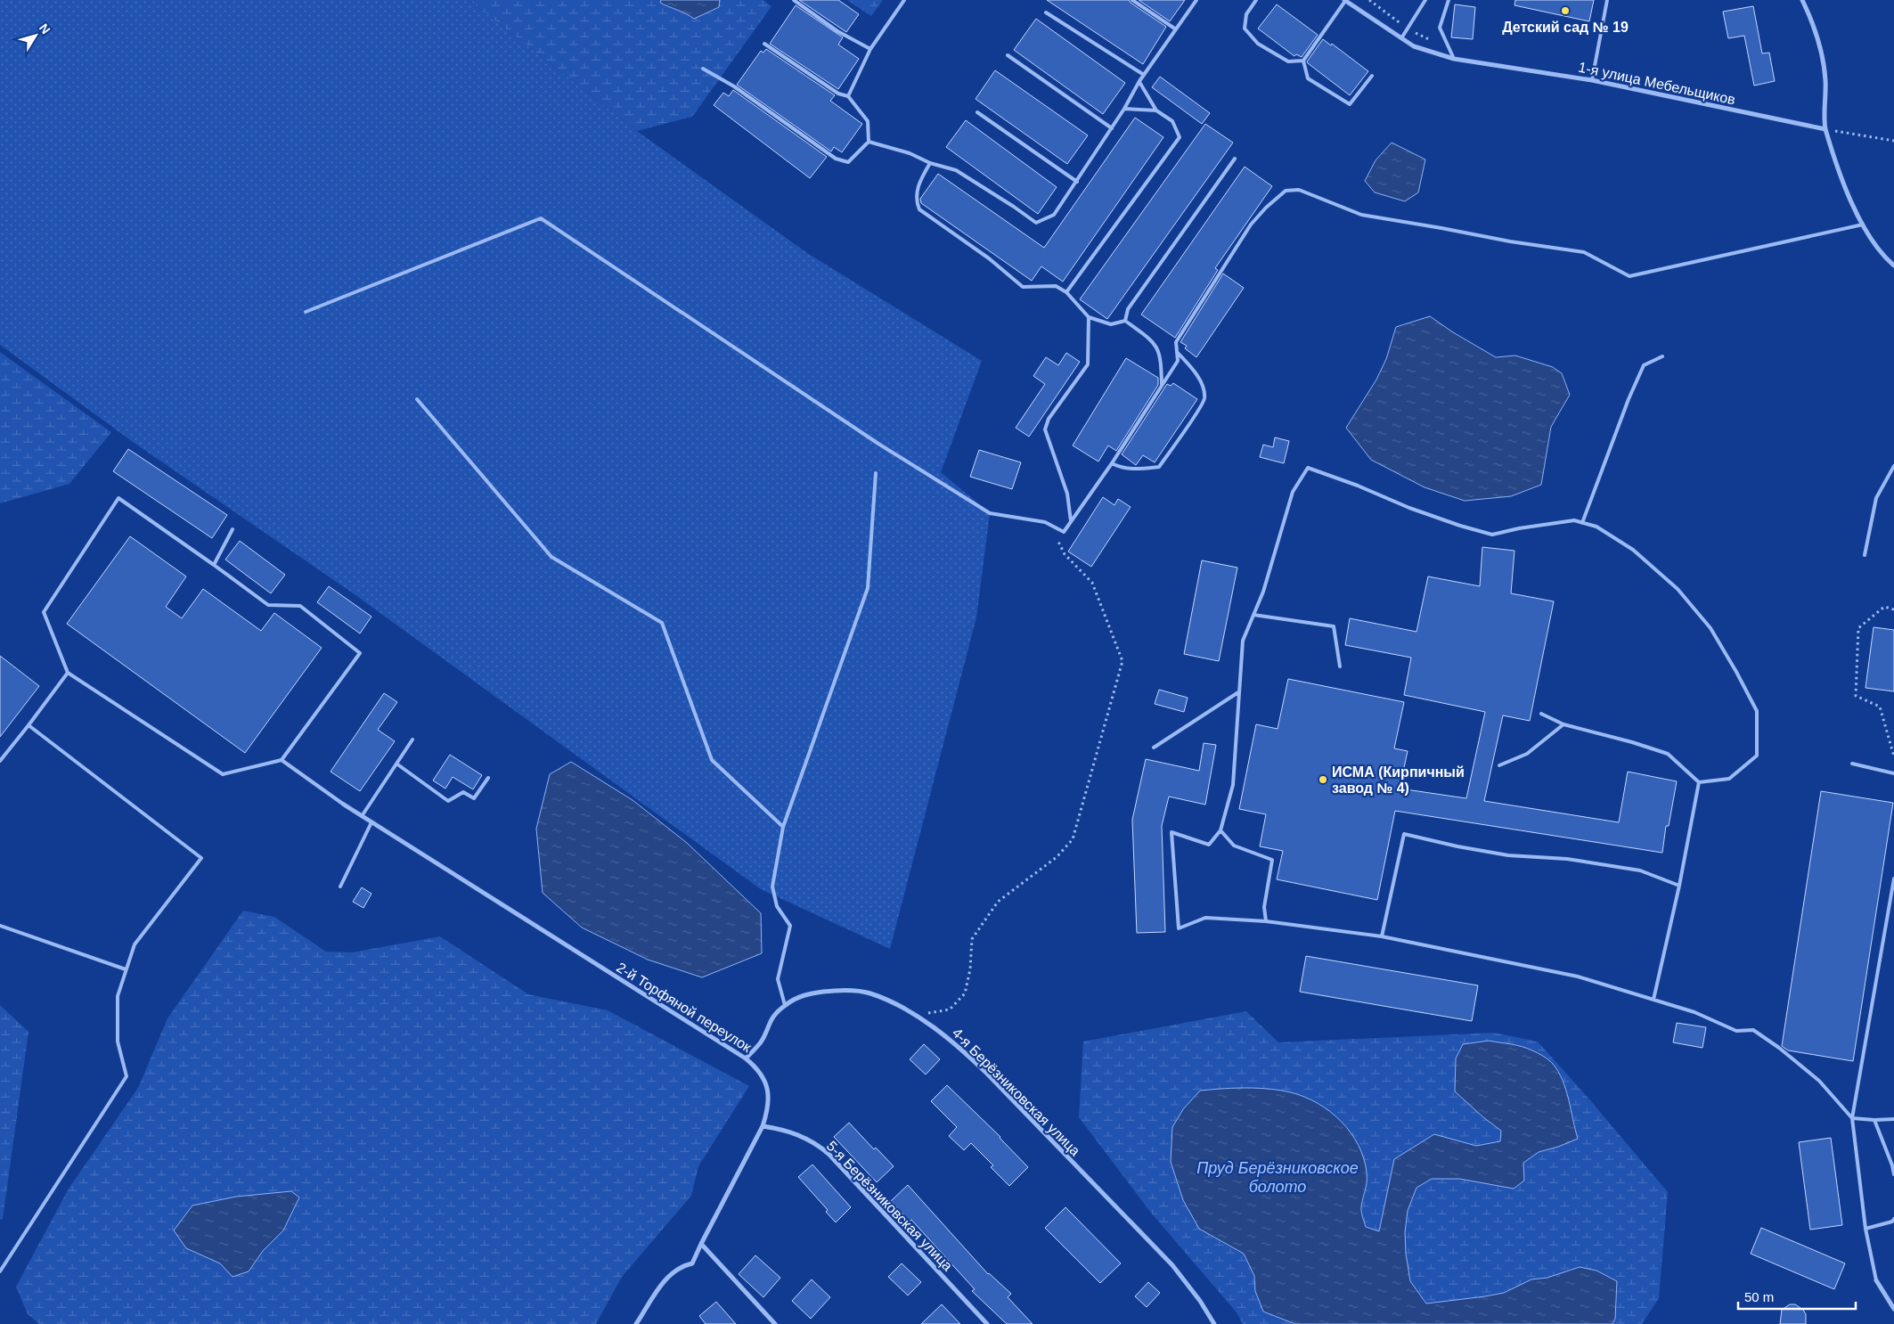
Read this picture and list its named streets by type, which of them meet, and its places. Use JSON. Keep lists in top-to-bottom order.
{
  "streets": {
    "street": [
      "1-я улица Мебельщиков",
      "2-й Торфяной переулок",
      "4-я Берёзниковская улица",
      "5-я Берёзниковская улица"
    ]
  },
  "crossings": [
    ["2-й Торфяной переулок", "4-я Берёзниковская улица"],
    ["2-й Торфяной переулок", "5-я Берёзниковская улица"]
  ],
  "water": ["Пруд Берёзниковское болото"],
  "places": ["Детский сад № 19", "ИСМА (Кирпичный завод № 4)"],
  "scale_bar": "50 m",
  "north": "top right"
}
